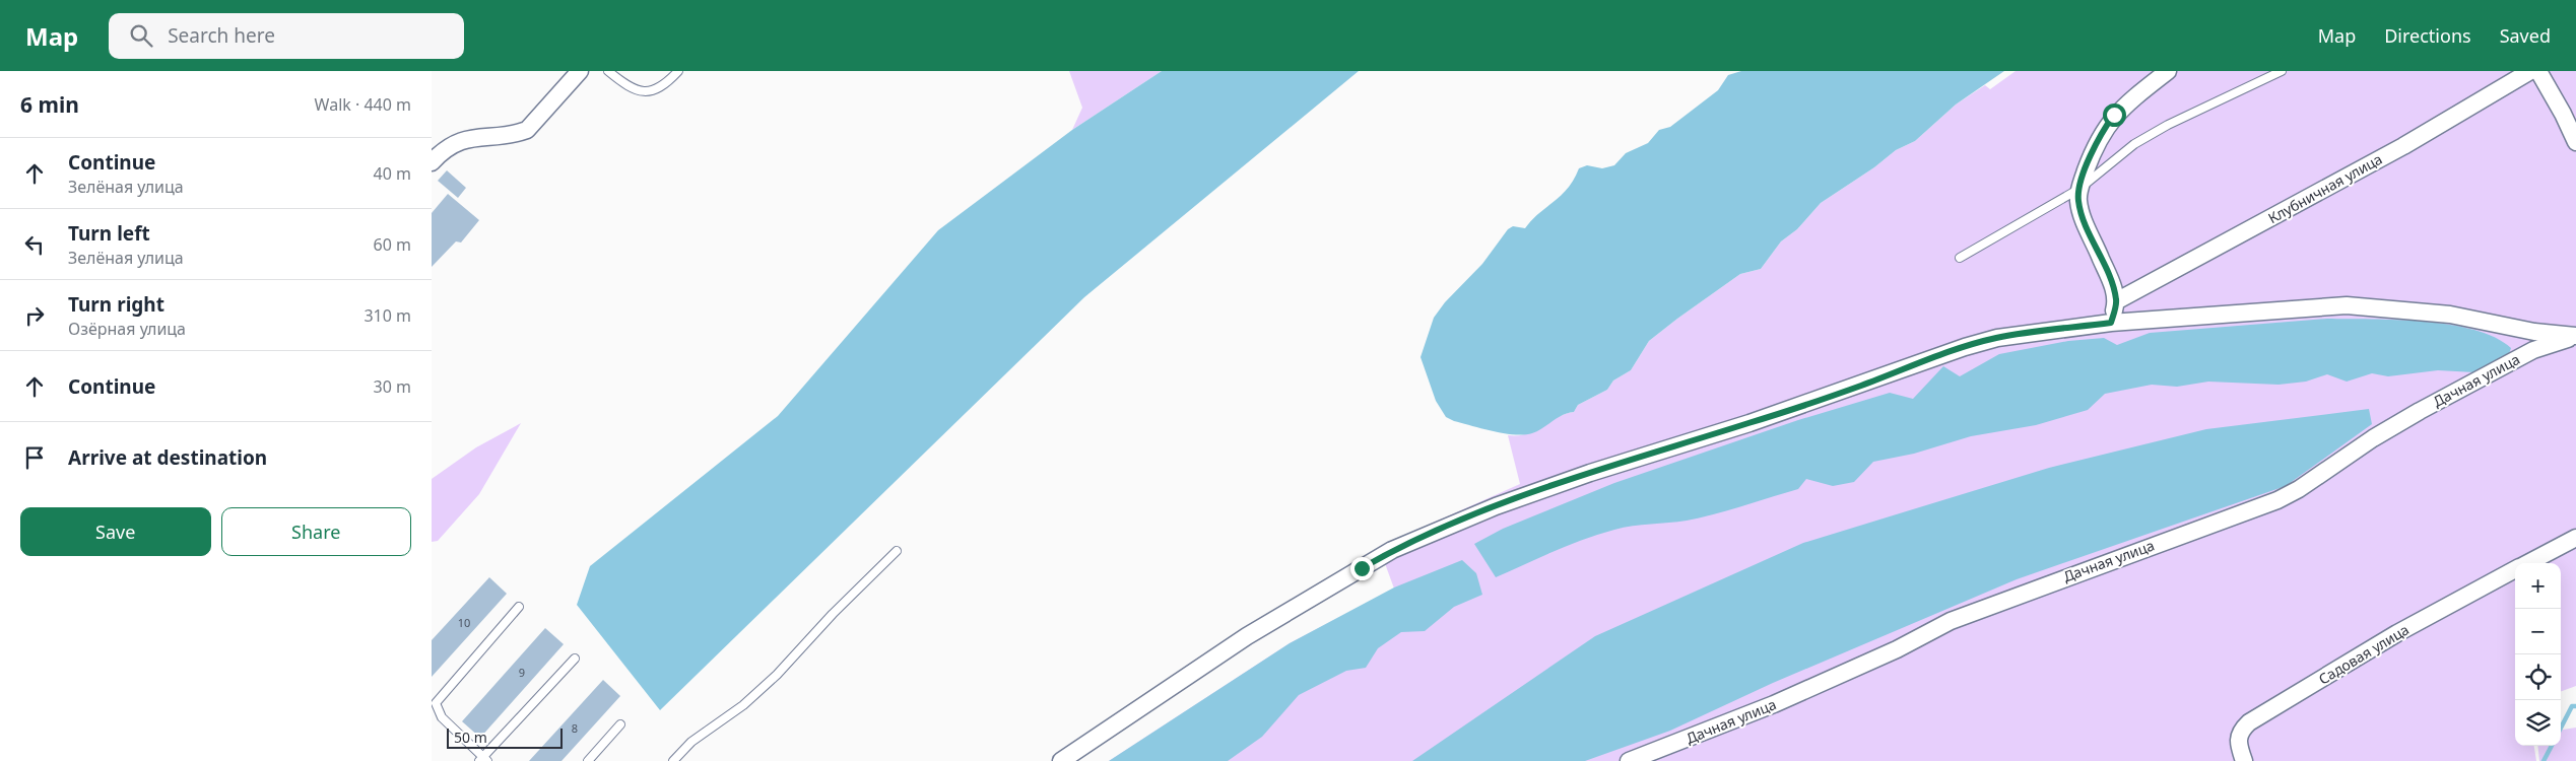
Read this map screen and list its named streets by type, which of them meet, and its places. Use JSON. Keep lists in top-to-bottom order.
{
  "streets": {
    "street": ["Клубничная улица", "Дачная улица", "Садовая улица"]
  },
  "house_numbers": ["10", "9", "8"],
  "scale_bar": "50 m",
  "page": {
    "header": "Map",
    "search": "Search here",
    "nav": ["Map", "Directions", "Saved"],
    "heading": ["6 min", "Walk · 440 m"],
    "list": [
      ["Continue", "Зелёная улица", "40 m"],
      ["Turn left", "Зелёная улица", "60 m"],
      ["Turn right", "Озёрная улица", "310 m"],
      ["Continue", "30 m"],
      "Arrive at destination"
    ],
    "buttons": ["Save", "Share"],
    "map_buttons": ["+", "−"],
    "scale": "50 m"
  }
}
